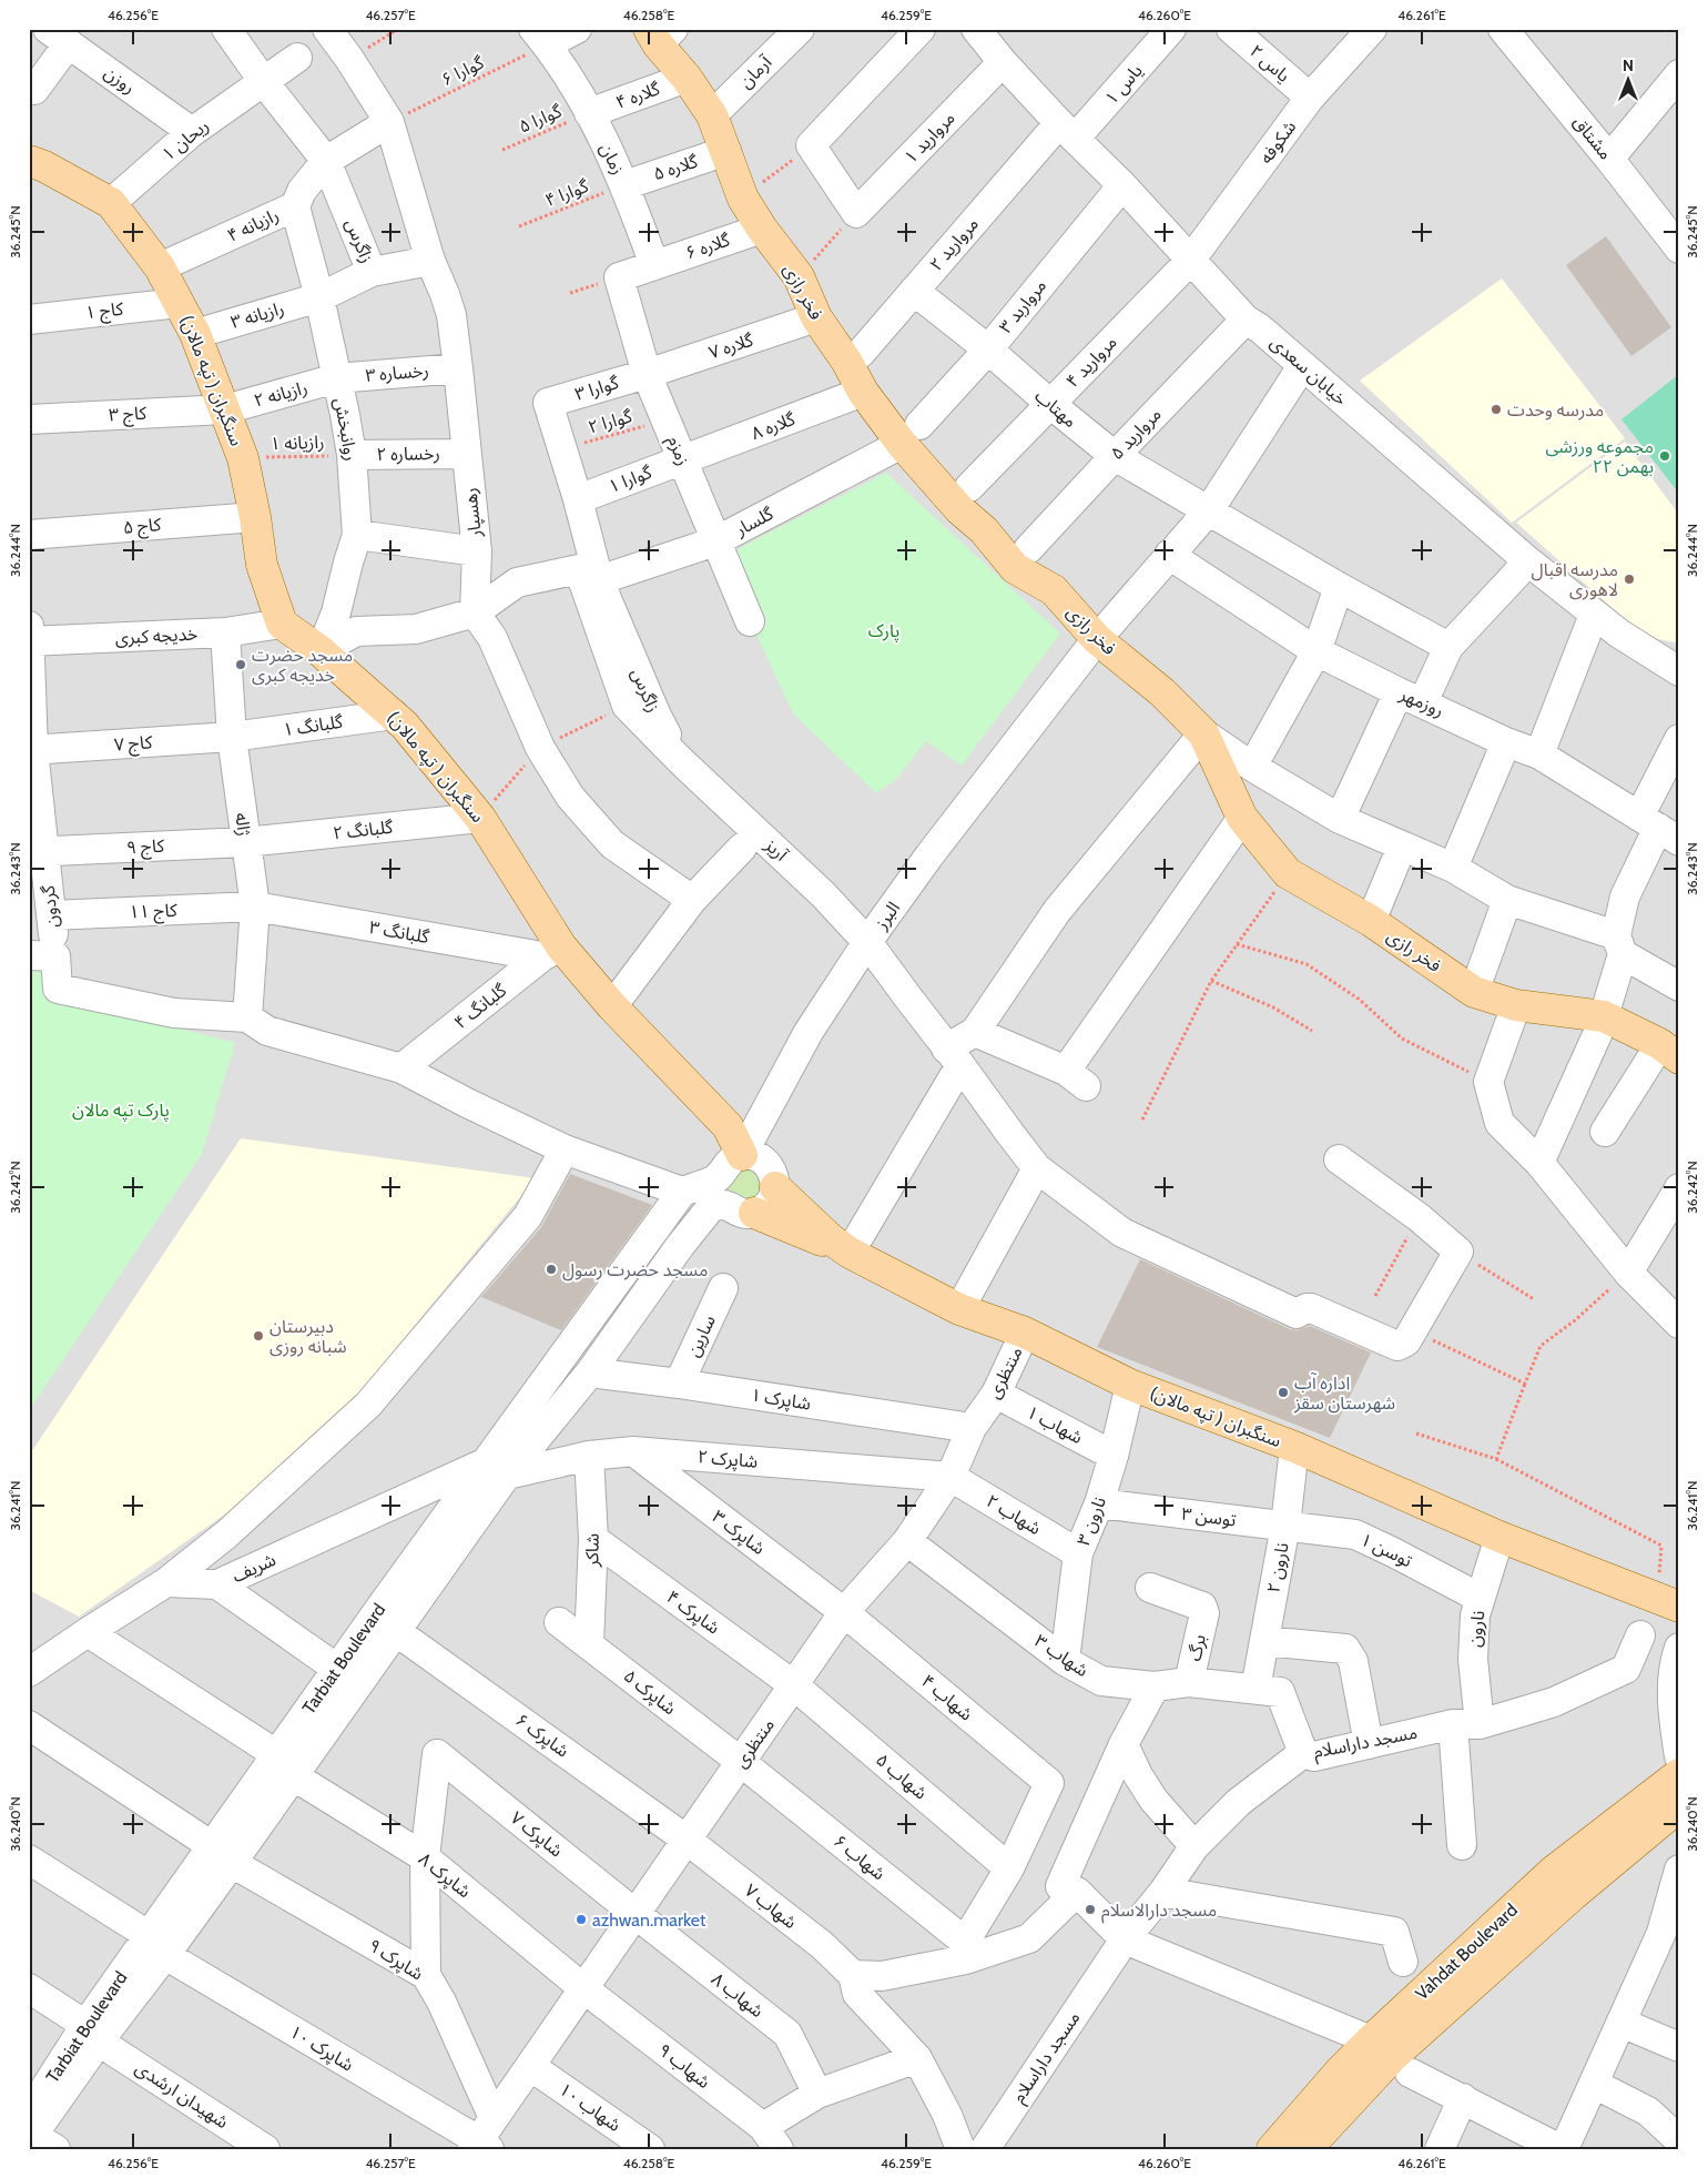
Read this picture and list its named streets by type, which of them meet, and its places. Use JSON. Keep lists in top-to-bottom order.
{
  "streets": {
    "main road": ["فخر رازی", "سنگبران ( تپه مالان)", "Vahdat Boulevard"],
    "street": [
      "یاس ۲",
      "آرمان",
      "روزن",
      "یاس ۱",
      "گلاره ۴",
      "مروارید ۱",
      "مشتاق",
      "ریحان ۱",
      "شکوفه",
      "زمان",
      "گلاره ۵",
      "رازیانه ۴",
      "زاگرس",
      "مروارید ۲",
      "گلاره ۶",
      "مرواربد ۳",
      "کاج ۱",
      "رازیانه ۳",
      "گلاره ۷",
      "مروارید ۴",
      "خیابان سعدی",
      "رخساره ۳",
      "گوارا ۳",
      "رازیانه ۲",
      "مهتاب",
      "کاج ۳",
      "گلاره ۸",
      "روانبخش",
      "مروارید ۵",
      "زمزم",
      "رخساره ۲",
      "گوارا ۱",
      "رهسپار",
      "گلسار",
      "کاج ۵",
      "خدیجه کبری",
      "روزمهر",
      "گلبانگ ۱",
      "کاج ۷",
      "ژاله",
      "گلبانگ ۲",
      "کاج ۹",
      "آریز",
      "گردون",
      "کاج ۱۱",
      "البرز",
      "گلبانگ ۳",
      "گلبانگ ۴",
      "سارین",
      "منتظری",
      "شاپرک ۱",
      "شهاب ۱",
      "شاپرک ۲",
      "شهاب ۲",
      "توسن ۳",
      "نارون ۳",
      "شاپرک ۳",
      "شاکر",
      "توسن ۱",
      "شریف",
      "نارون ۲",
      "شاپرک ۴",
      "نارون",
      "برگ",
      "شهاب ۳",
      "Tarbiat Boulevard",
      "شاپرک ۵",
      "شهاب ۴",
      "شاپرک ۶",
      "مسجد داراسلام",
      "شهاب ۵",
      "شاپرک ۷",
      "شهاب ۶",
      "شاپرک ۸",
      "شهاب ۷",
      "شاپرک ۹",
      "شهاب ۸",
      "شاپرک ۱۰",
      "شهاب ۹",
      "شهیدان ارشدی",
      "شهاب ۱۰"
    ],
    "path": [
      "گوارا ۶",
      "گوارا ۵",
      "گوارا ۴",
      "گوارا ۲",
      "رازیانه ۱"
    ]
  },
  "crossings": [
    ["یاس ۲", "شکوفه"],
    ["گوارا ۶", "زمان"],
    ["گوارا ۶", "رازیانه ۴"],
    ["آرمان", "فخر رازی"],
    ["روزن", "ریحان ۱"],
    ["یاس ۱", "مروارید ۲"],
    ["یاس ۱", "خیابان سعدی"],
    ["گلاره ۴", "گوارا ۵"],
    ["گلاره ۴", "زمان"],
    ["گلاره ۴", "فخر رازی"],
    ["گوارا ۵", "زمان"],
    ["مروارید ۱", "خیابان سعدی"],
    ["ریحان ۱", "زاگرس"],
    ["ریحان ۱", "سنگبران ( تپه مالان)"],
    ["شکوفه", "مروارید ۴"],
    ["شکوفه", "خیابان سعدی"],
    ["زمان", "گلاره ۵"],
    ["زمان", "گوارا ۴"],
    ["زمان", "گلاره ۶"],
    ["زمان", "زمزم"],
    ["گلاره ۵", "گوارا ۴"],
    ["گلاره ۵", "فخر رازی"],
    ["رازیانه ۴", "زاگرس"],
    ["رازیانه ۴", "سنگبران ( تپه مالان)"],
    ["رازیانه ۴", "روانبخش"],
    ["زاگرس", "رازیانه ۳"],
    ["زاگرس", "گوارا ۳"],
    ["زاگرس", "گوارا ۲"],
    ["زاگرس", "گوارا ۱"],
    ["زاگرس", "گلسار"],
    ["زاگرس", "آریز"],
    ["مروارید ۲", "فخر رازی"],
    ["مروارید ۲", "خیابان سعدی"],
    ["مروارید ۲", "مهتاب"],
    ["گلاره ۶", "فخر رازی"],
    ["گلاره ۶", "زمزم"],
    ["فخر رازی", "مرواربد ۳"],
    ["فخر رازی", "گلاره ۷"],
    ["فخر رازی", "گلاره ۸"],
    ["فخر رازی", "گلسار"],
    ["فخر رازی", "البرز"],
    ["مرواربد ۳", "خیابان سعدی"],
    ["مرواربد ۳", "مهتاب"],
    ["مرواربد ۳", "گلسار"],
    ["کاج ۱", "سنگبران ( تپه مالان)"],
    ["رازیانه ۳", "سنگبران ( تپه مالان)"],
    ["رازیانه ۳", "روانبخش"],
    ["گلاره ۷", "گوارا ۳"],
    ["گلاره ۷", "زمزم"],
    ["مروارید ۴", "خیابان سعدی"],
    ["مروارید ۴", "مهتاب"],
    ["خیابان سعدی", "مروارید ۵"],
    ["خیابان سعدی", "البرز"],
    ["رخساره ۳", "رازیانه ۲"],
    ["رخساره ۳", "روانبخش"],
    ["رخساره ۳", "رهسپار"],
    ["سنگبران ( تپه مالان)", "رازیانه ۲"],
    ["سنگبران ( تپه مالان)", "کاج ۳"],
    ["سنگبران ( تپه مالان)", "روانبخش"],
    ["سنگبران ( تپه مالان)", "رازیانه ۱"],
    ["سنگبران ( تپه مالان)", "گلسار"],
    ["سنگبران ( تپه مالان)", "کاج ۵"],
    ["سنگبران ( تپه مالان)", "خدیجه کبری"],
    ["سنگبران ( تپه مالان)", "گلبانگ ۱"],
    ["سنگبران ( تپه مالان)", "گلبانگ ۲"],
    ["سنگبران ( تپه مالان)", "البرز"],
    ["سنگبران ( تپه مالان)", "گلبانگ ۳"],
    ["سنگبران ( تپه مالان)", "گلبانگ ۴"],
    ["سنگبران ( تپه مالان)", "منتظری"],
    ["سنگبران ( تپه مالان)", "نارون ۳"],
    ["سنگبران ( تپه مالان)", "نارون ۲"],
    ["سنگبران ( تپه مالان)", "نارون"],
    ["سنگبران ( تپه مالان)", "Tarbiat Boulevard"],
    ["گوارا ۳", "زمزم"],
    ["رازیانه ۲", "کاج ۳"],
    ["رازیانه ۲", "روانبخش"],
    ["مهتاب", "مروارید ۵"],
    ["مهتاب", "البرز"],
    ["گوارا ۲", "زمزم"],
    ["گلاره ۸", "زمزم"],
    ["گلاره ۸", "گوارا ۱"],
    ["روانبخش", "رازیانه ۱"],
    ["روانبخش", "رخساره ۲"],
    ["روانبخش", "گلسار"],
    ["رازیانه ۱", "رخساره ۲"],
    ["زمزم", "گوارا ۱"],
    ["زمزم", "گلسار"],
    ["رخساره ۲", "رهسپار"],
    ["رهسپار", "گلسار"],
    ["خدیجه کبری", "ژاله"],
    ["خدیجه کبری", "گردون"],
    ["روزمهر", "البرز"],
    ["گلبانگ ۱", "کاج ۷"],
    ["گلبانگ ۱", "ژاله"],
    ["کاج ۷", "ژاله"],
    ["کاج ۷", "گردون"],
    ["ژاله", "گلبانگ ۲"],
    ["ژاله", "کاج ۹"],
    ["ژاله", "گردون"],
    ["ژاله", "کاج ۱۱"],
    ["ژاله", "گلبانگ ۳"],
    ["گلبانگ ۲", "کاج ۹"],
    ["کاج ۹", "گردون"],
    ["آریز", "البرز"],
    ["گردون", "کاج ۱۱"],
    ["کاج ۱۱", "گلبانگ ۳"],
    ["البرز", "Tarbiat Boulevard"],
    ["گلبانگ ۳", "گلبانگ ۴"],
    ["سارین", "شاپرک ۱"],
    ["منتظری", "شاپرک ۱"],
    ["منتظری", "شهاب ۱"],
    ["منتظری", "شاپرک ۲"],
    ["منتظری", "شهاب ۲"],
    ["منتظری", "شاپرک ۳"],
    ["منتظری", "شاپرک ۴"],
    ["منتظری", "شهاب ۳"],
    ["منتظری", "شاپرک ۵"],
    ["منتظری", "شهاب ۴"],
    ["منتظری", "شاپرک ۶"],
    ["منتظری", "شهاب ۵"],
    ["منتظری", "شاپرک ۷"],
    ["منتظری", "شهاب ۶"],
    ["منتظری", "شاپرک ۸"],
    ["منتظری", "شهاب ۷"],
    ["منتظری", "شاپرک ۹"],
    ["منتظری", "شهاب ۸"],
    ["منتظری", "شاپرک ۱۰"],
    ["منتظری", "شهاب ۹"],
    ["منتظری", "شهاب ۱۰"],
    ["شاپرک ۱", "Tarbiat Boulevard"],
    ["شهاب ۱", "نارون ۳"],
    ["شاپرک ۲", "شهاب ۲"],
    ["شاپرک ۲", "شاپرک ۳"],
    ["شاپرک ۲", "شاکر"],
    ["شاپرک ۲", "شریف"],
    ["شاپرک ۲", "Tarbiat Boulevard"],
    ["شهاب ۲", "نارون ۳"],
    ["توسن ۳", "نارون ۳"],
    ["توسن ۳", "توسن ۱"],
    ["توسن ۳", "نارون ۲"],
    ["نارون ۳", "شهاب ۳"],
    ["شاپرک ۳", "شهاب ۴"],
    ["شاکر", "شاپرک ۴"],
    ["شاکر", "شاپرک ۵"],
    ["توسن ۱", "نارون ۲"],
    ["توسن ۱", "نارون"],
    ["شریف", "Tarbiat Boulevard"],
    ["نارون ۲", "شهاب ۳"],
    ["شاپرک ۴", "شهاب ۵"],
    ["نارون", "مسجد داراسلام"],
    ["برگ", "شهاب ۳"],
    ["Tarbiat Boulevard", "شاپرک ۶"],
    ["Tarbiat Boulevard", "شاپرک ۸"],
    ["Tarbiat Boulevard", "شاپرک ۹"],
    ["Tarbiat Boulevard", "شاپرک ۱۰"],
    ["Tarbiat Boulevard", "شهیدان ارشدی"],
    ["شاپرک ۵", "شهاب ۶"],
    ["شهاب ۴", "شهاب ۵"],
    ["شاپرک ۶", "شهاب ۷"],
    ["شاپرک ۷", "شاپرک ۸"],
    ["شاپرک ۷", "شهاب ۸"],
    ["شاپرک ۸", "شهاب ۹"],
    ["شاپرک ۹", "شاپرک ۱۰"]
  ],
  "parks": ["پارک", "پارک تپه مالان"],
  "places": [
    "مدرسه وحدت",
    "مجموعه ورزشی ۲۲ بهمن",
    "مدرسه اقبال لاهوری",
    "مسجد حضرت خدیجه کبری",
    "مسجد حضرت رسول",
    "دبیرستان شبانه روزی",
    "اداره آب شهرستان سقز",
    "مسجد دارالاسلام",
    "azhwan.market"
  ],
  "north": "top",
  "coordinates": [
    "46.256°E",
    "46.257°E",
    "46.258°E",
    "46.259°E",
    "46.260°E",
    "46.261°E",
    "36.245°N",
    "36.244°N",
    "36.243°N",
    "36.242°N",
    "36.241°N",
    "36.240°N"
  ]
}
